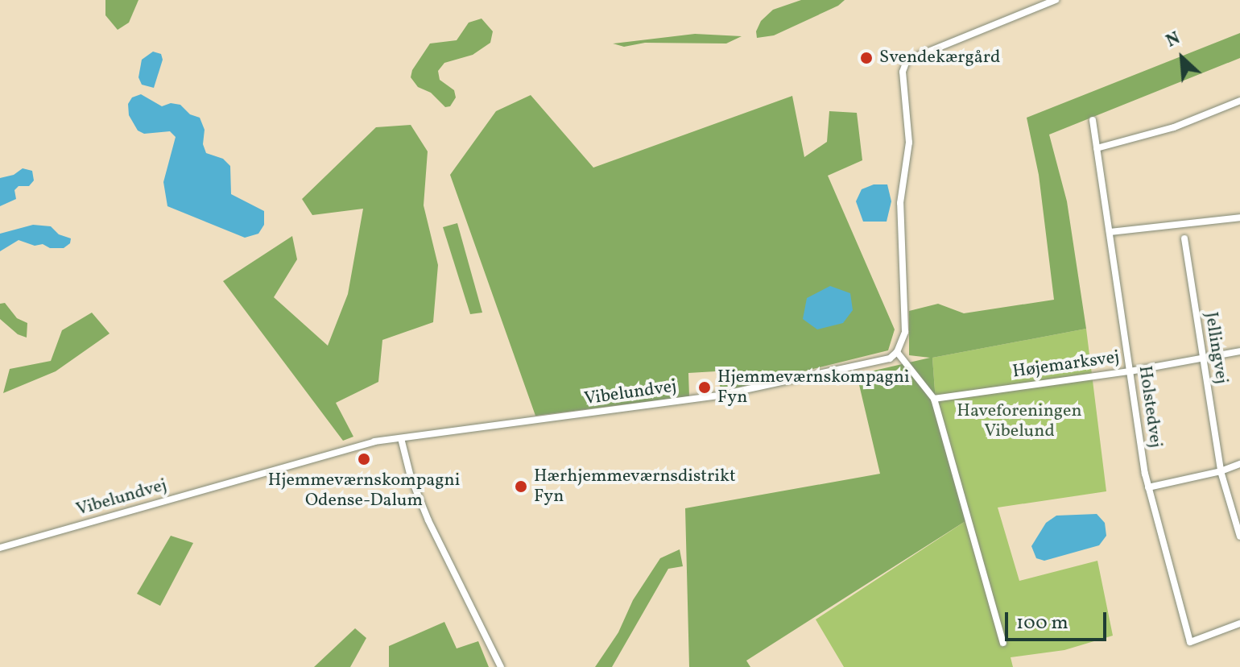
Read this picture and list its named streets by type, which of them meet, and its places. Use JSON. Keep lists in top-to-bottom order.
{
  "streets": {
    "street": [
      "Jellingvej",
      "Højemarksvej",
      "Vibelundvej",
      "Holstedvej"
    ]
  },
  "crossings": [
    ["Jellingvej", "Højemarksvej"],
    ["Højemarksvej", "Holstedvej"]
  ],
  "parks": ["Haveforeningen Vibelund"],
  "places": [
    "Svendekærgård",
    "Hjemmeværnskompagni Fyn",
    "Hjemmeværnskompagni Odense-Dalum",
    "Hærhjemmeværnsdistrikt Fyn"
  ],
  "scale_bar": "100 m",
  "north": "top left"
}
